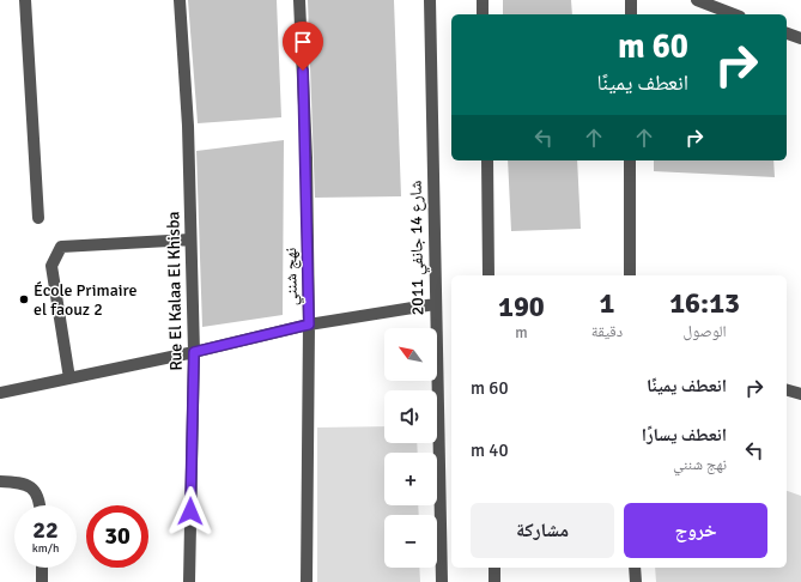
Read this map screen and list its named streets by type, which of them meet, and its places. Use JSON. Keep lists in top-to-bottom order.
{
  "streets": {
    "street": ["شارع 14 جانفي 2011", "نهج شنني", "Rue El Kalaa El Khisba"]
  },
  "places": ["École Primaire el faouz 2"],
  "north": "top left",
  "page": {
    "turn": ["60 m", "انعطف يمينًا"],
    "eta": [
      "16:13",
      "الوصول",
      "1",
      "دقيقة",
      "190",
      "m"
    ],
    "map_buttons": ["+", "−"],
    "list": [
      {
        "name": "انعطف يمينًا",
        "value": "60 m"
      },
      {
        "name": "انعطف يسارًا",
        "note": "نهج شنني",
        "value": "40 m"
      }
    ],
    "buttons": ["خروج", "مشاركة"],
    "speed": "22 km/h",
    "limit": "30"
  }
}
